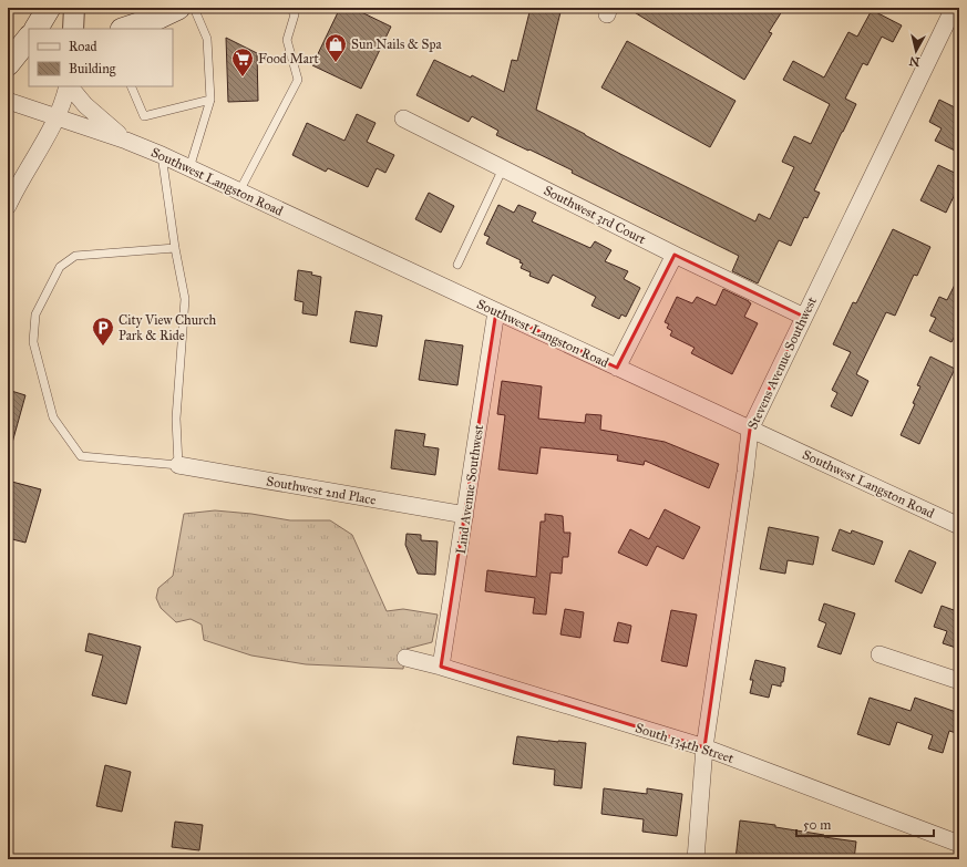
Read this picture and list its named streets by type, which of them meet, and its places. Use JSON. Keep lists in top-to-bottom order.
{
  "streets": {
    "street": [
      "Southwest Langston Road",
      "Southwest 3rd Court",
      "Stevens Avenue Southwest",
      "Lind Avenue Southwest",
      "Southwest 2nd Place",
      "South 134th Street"
    ]
  },
  "crossings": [
    ["Southwest Langston Road", "Stevens Avenue Southwest"],
    ["Southwest Langston Road", "Lind Avenue Southwest"],
    ["Southwest 3rd Court", "Stevens Avenue Southwest"],
    ["Stevens Avenue Southwest", "South 134th Street"],
    ["Lind Avenue Southwest", "Southwest 2nd Place"],
    ["Lind Avenue Southwest", "South 134th Street"]
  ],
  "places": {
    "shop": ["Sun Nails & Spa"],
    "supermarket": ["Food Mart"],
    "parking": ["City View Church Park & Ride"]
  },
  "legend": ["Road", "Building"],
  "scale_bar": "50 m",
  "north": "bottom"
}
